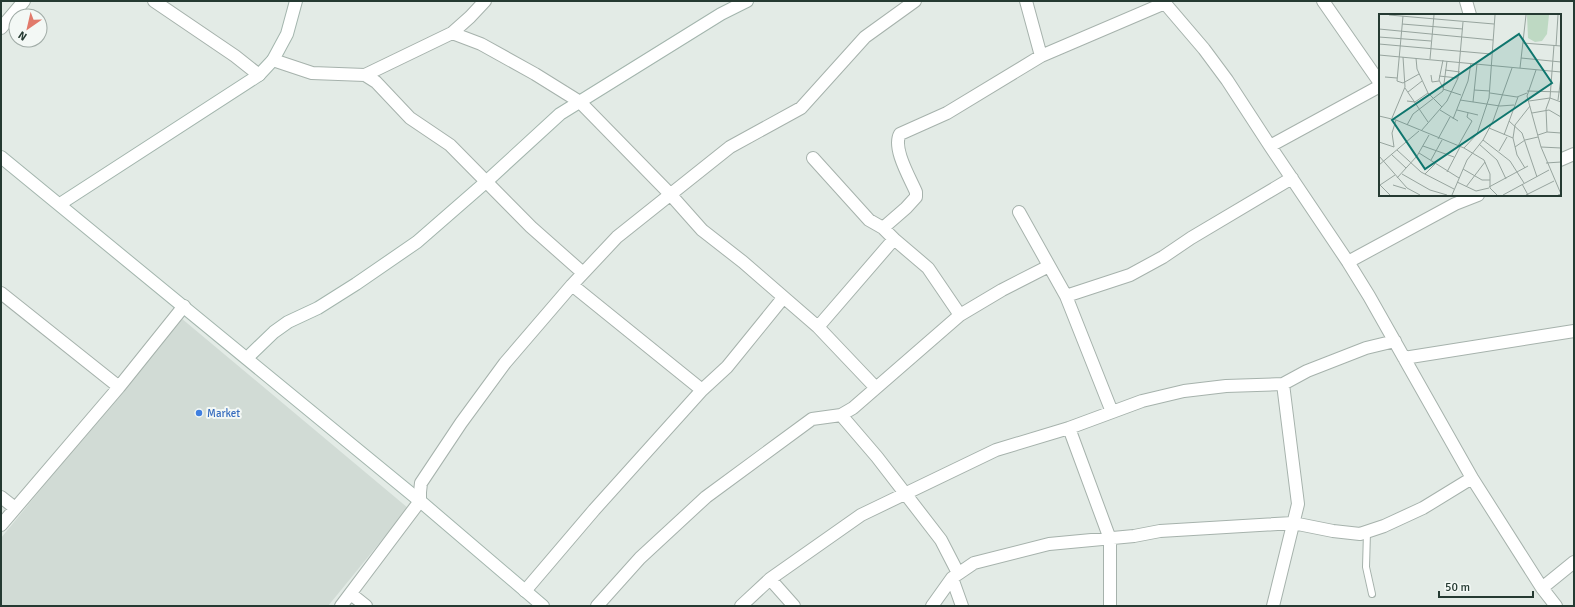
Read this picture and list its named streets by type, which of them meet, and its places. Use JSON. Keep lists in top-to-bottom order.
{
  "places": ["Market"],
  "scale_bar": "50 m",
  "north": "bottom left"
}
